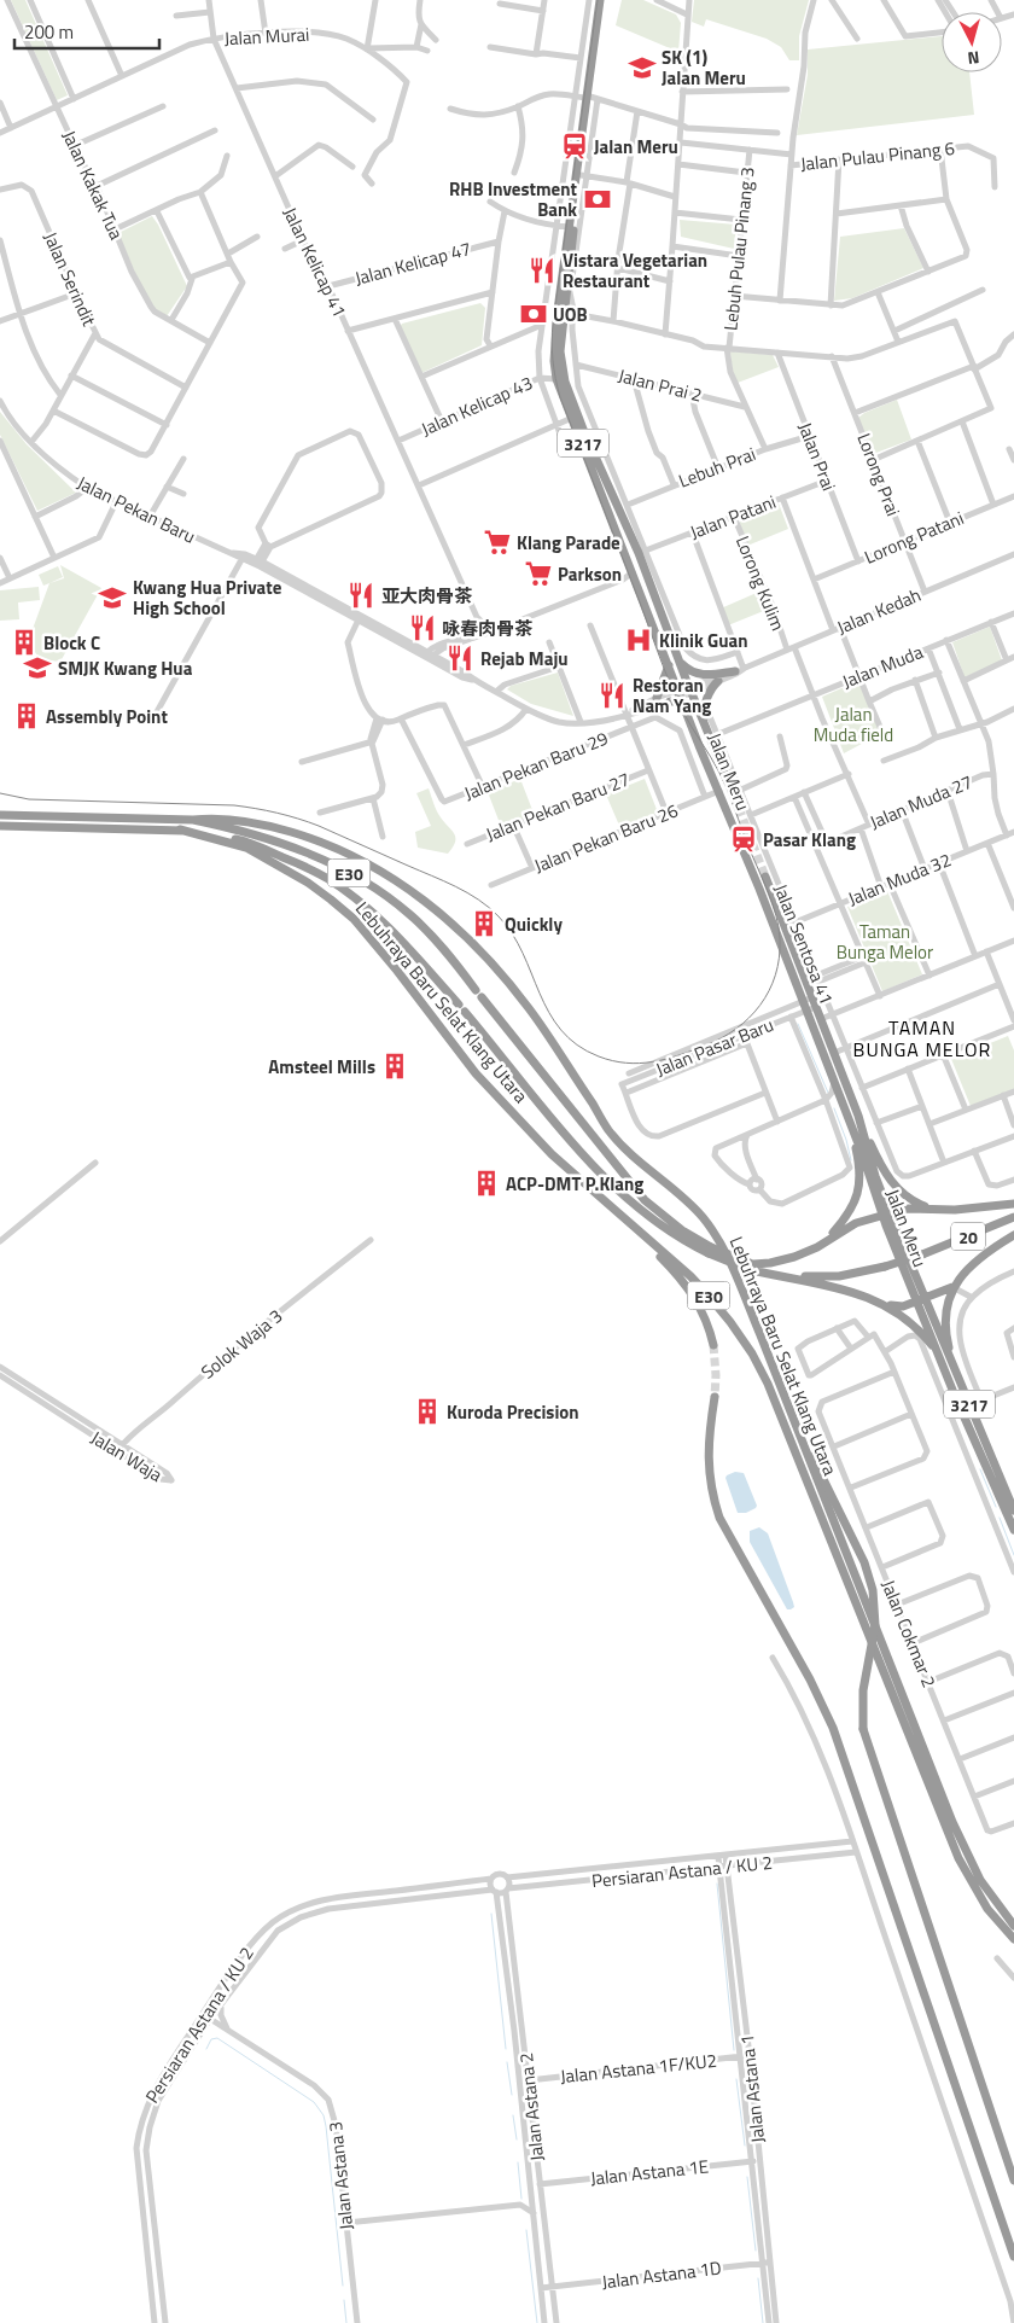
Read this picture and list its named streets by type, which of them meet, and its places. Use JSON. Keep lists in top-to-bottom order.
{
  "streets": {
    "highway": [
      "3217",
      "Jalan Meru",
      "E30",
      "Lebuhraya Baru Selat Klang Utara",
      "20"
    ],
    "street": [
      "Jalan Murai",
      "Jalan Pulau Pinang 6",
      "Jalan Kakak Tua",
      "Lebuh Pulau Pinang 3",
      "Jalan Kelicap 41",
      "Jalan Kelicap 47",
      "Jalan Serindit",
      "Jalan Prai 2",
      "Jalan Kelicap 43",
      "Jalan Prai",
      "Lebuh Prai",
      "Lorong Prai",
      "Jalan Pekan Baru",
      "Jalan Patani",
      "Lorong Patani",
      "Lorong Kulim",
      "Jalan Kedah",
      "Jalan Muda",
      "Jalan Pekan Baru 29",
      "Jalan Muda 27",
      "Jalan Pekan Baru 27",
      "Jalan Pekan Baru 26",
      "Jalan Muda 32",
      "Jalan Sentosa 41",
      "Jalan Pasar Baru",
      "Solok Waja 3",
      "Jalan Waja",
      "Jalan Cokmar 2",
      "Persiaran Astana / KU 2",
      "Jalan Astana 1F/KU2",
      "Jalan Astana 1",
      "Jalan Astana 2",
      "Jalan Astana 1E",
      "Jalan Astana 3",
      "Jalan Astana 1D"
    ]
  },
  "crossings": [
    ["Jalan Murai", "Jalan Kakak Tua"],
    ["Jalan Murai", "Jalan Kelicap 41"],
    ["Lebuh Pulau Pinang 3", "Jalan Prai 2"],
    ["Lebuh Pulau Pinang 3", "Lebuh Prai"],
    ["Jalan Kelicap 41", "Jalan Kelicap 47"],
    ["Jalan Kelicap 41", "Jalan Kelicap 43"],
    ["Jalan Kelicap 43", "Jalan Meru"],
    ["Jalan Prai", "Lebuh Prai"],
    ["Jalan Prai", "Jalan Patani"],
    ["Jalan Prai", "Lorong Patani"],
    ["Lorong Prai", "Lorong Patani"],
    ["Lorong Prai", "Jalan Kedah"],
    ["Jalan Pekan Baru", "Jalan Meru"],
    ["Jalan Patani", "Lorong Kulim"],
    ["Jalan Patani", "Jalan Meru"],
    ["Lorong Kulim", "Jalan Kedah"],
    ["Jalan Muda", "Jalan Sentosa 41"],
    ["Jalan Pekan Baru 29", "Jalan Pekan Baru 26"],
    ["Jalan Meru", "Jalan Pekan Baru 26"],
    ["Jalan Meru", "Jalan Muda 32"],
    ["Jalan Meru", "Jalan Sentosa 41"],
    ["Jalan Meru", "Jalan Pasar Baru"],
    ["Jalan Muda 32", "Jalan Sentosa 41"],
    ["Lebuhraya Baru Selat Klang Utara", "20"],
    ["Solok Waja 3", "Jalan Waja"],
    ["Persiaran Astana / KU 2", "Jalan Astana 1"],
    ["Persiaran Astana / KU 2", "Jalan Astana 2"],
    ["Persiaran Astana / KU 2", "Jalan Astana 3"],
    ["Jalan Astana 1F/KU2", "Jalan Astana 1"],
    ["Jalan Astana 1F/KU2", "Jalan Astana 2"],
    ["Jalan Astana 1", "Jalan Astana 1E"],
    ["Jalan Astana 1", "Jalan Astana 1D"],
    ["Jalan Astana 2", "Jalan Astana 1E"],
    ["Jalan Astana 2", "Jalan Astana 1D"]
  ],
  "districts": ["TAMAN BUNGA MELOR"],
  "parks": ["Jalan Muda field", "Taman Bunga Melor"],
  "places": {
    "school or university": ["SK (1) Jalan Meru", "Kwang Hua Private High School", "SMJK Kwang Hua"],
    "station": ["Jalan Meru", "Pasar Klang"],
    "bank": ["RHB Investment Bank", "UOB"],
    "restaurant": [
      "Vistara Vegetarian Restaurant",
      "亚大肉骨茶",
      "咏春肉骨茶",
      "Rejab Maju",
      "Restoran Nam Yang"
    ],
    "supermarket": ["Klang Parade", "Parkson"],
    "hospital": ["Klinik Guan"],
    "building": [
      "Block C",
      "Assembly Point",
      "Quickly",
      "Amsteel Mills",
      "ACP-DMT P.Klang",
      "Kuroda Precision"
    ]
  },
  "scale_bar": "200 m",
  "north": "bottom"
}
